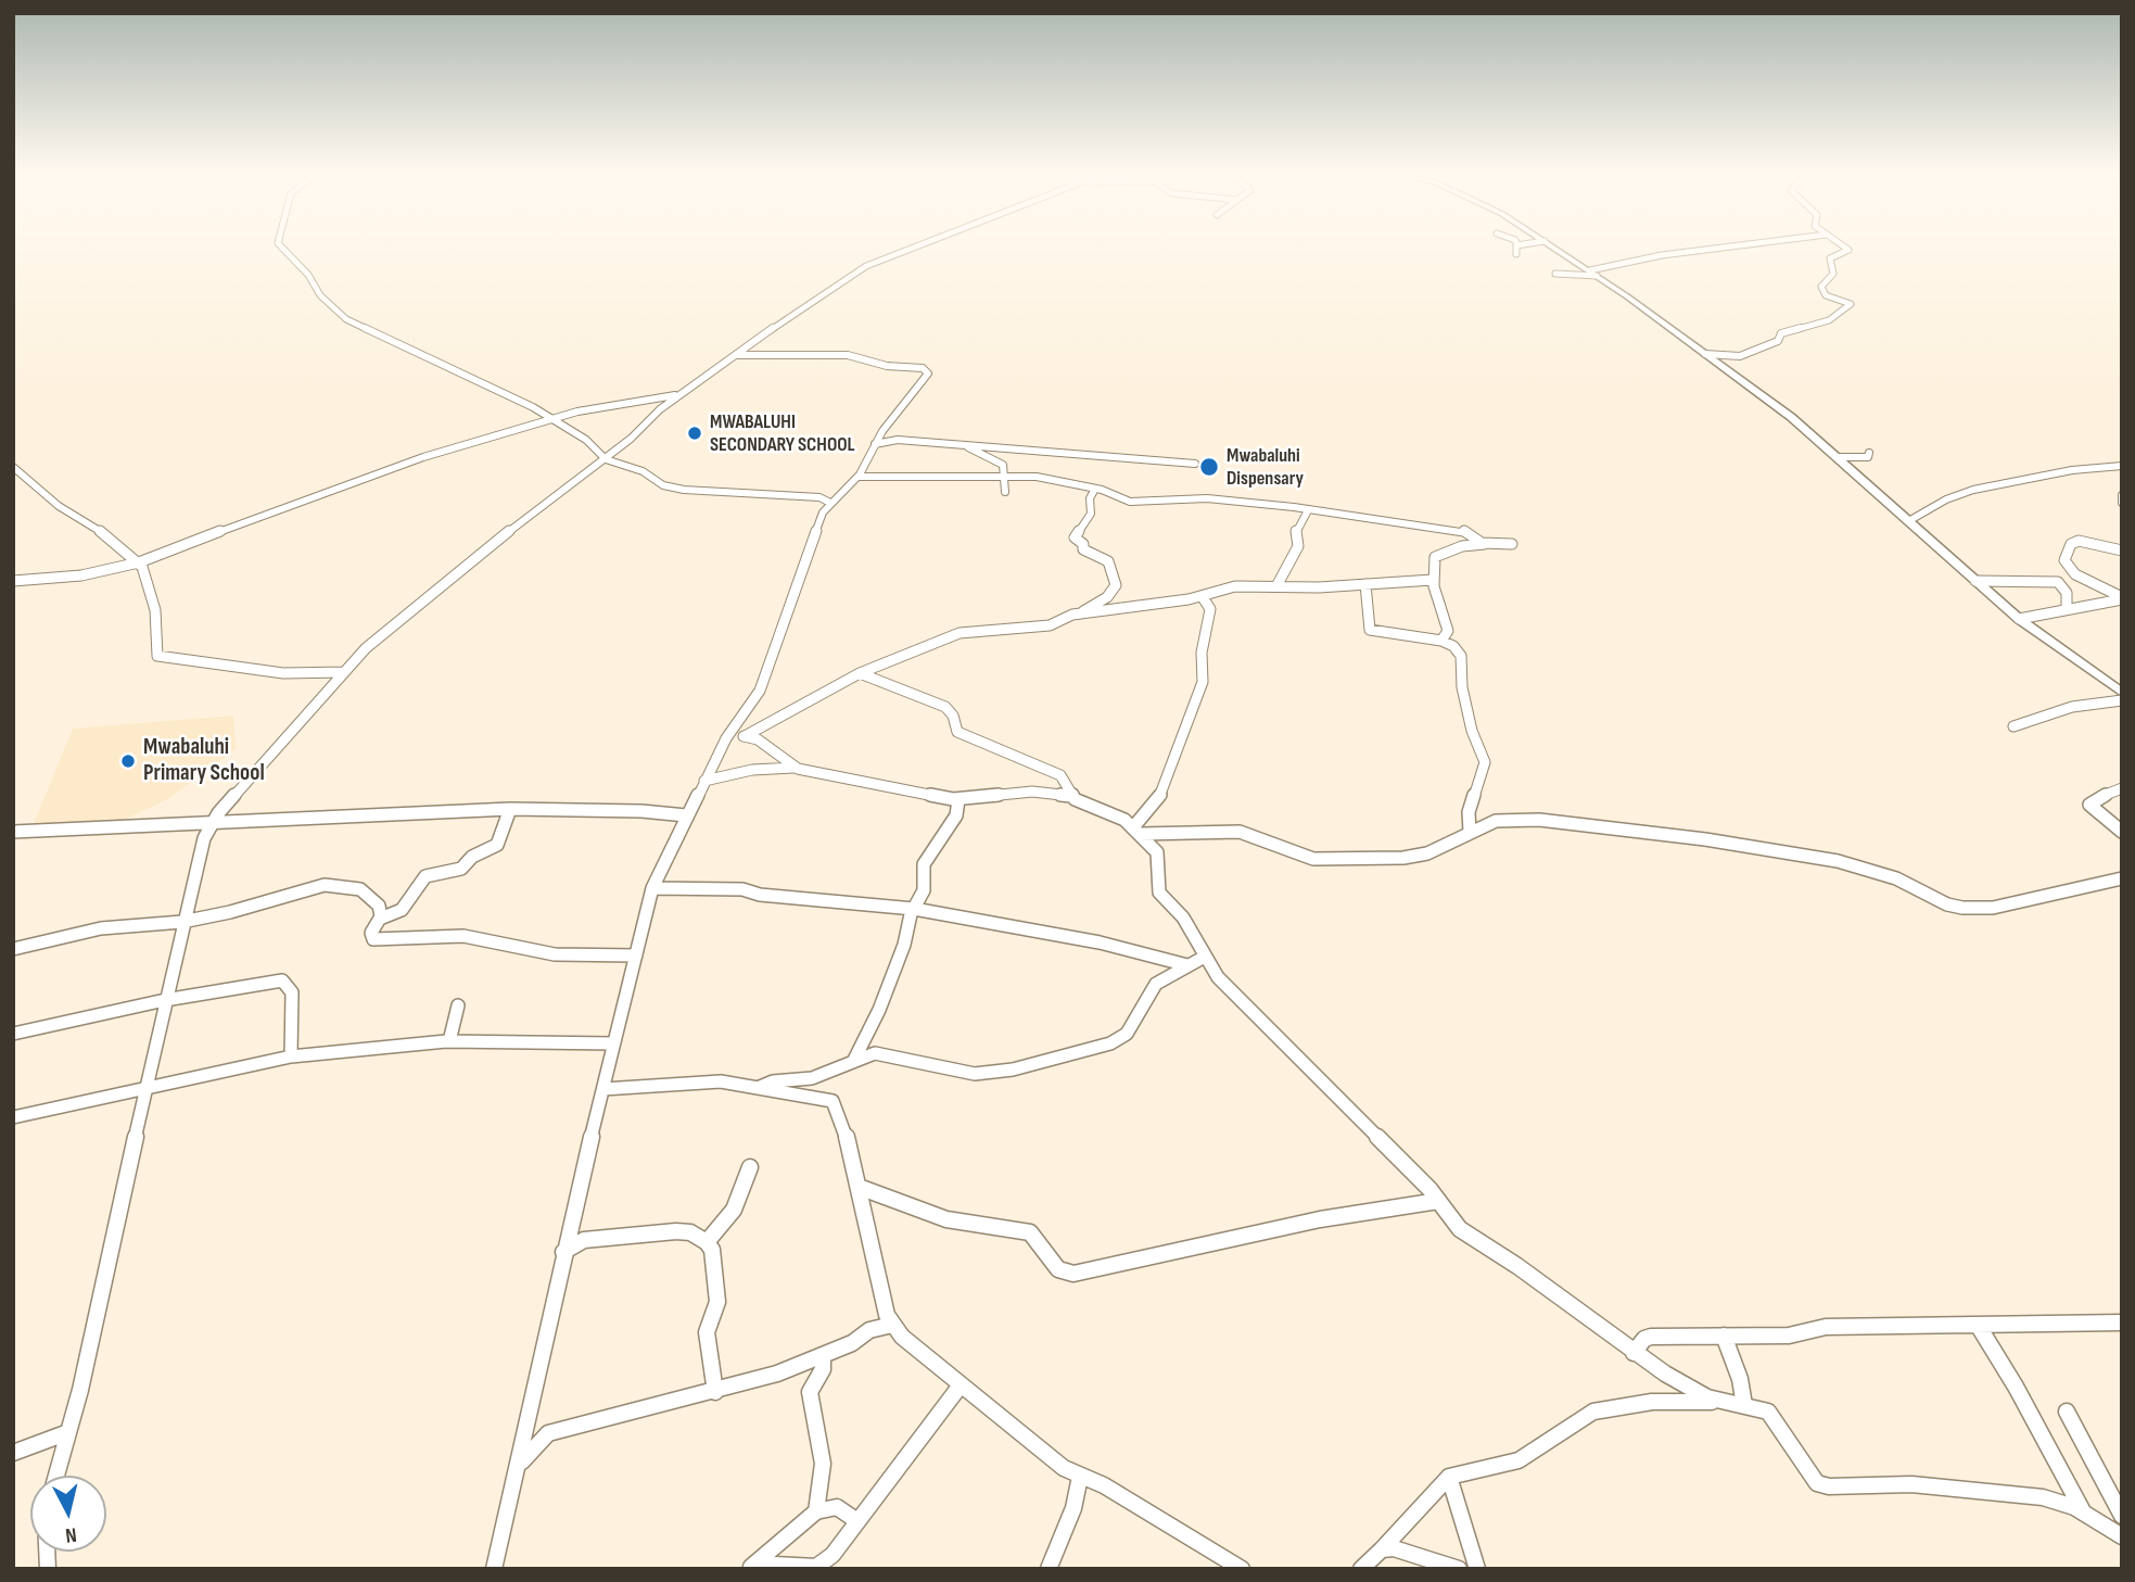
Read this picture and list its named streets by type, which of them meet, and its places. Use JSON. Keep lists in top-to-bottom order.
{
  "places": ["MWABALUHI SECONDARY SCHOOL", "Mwabaluhi Dispensary", "Mwabaluhi Primary School"],
  "north": "bottom"
}
